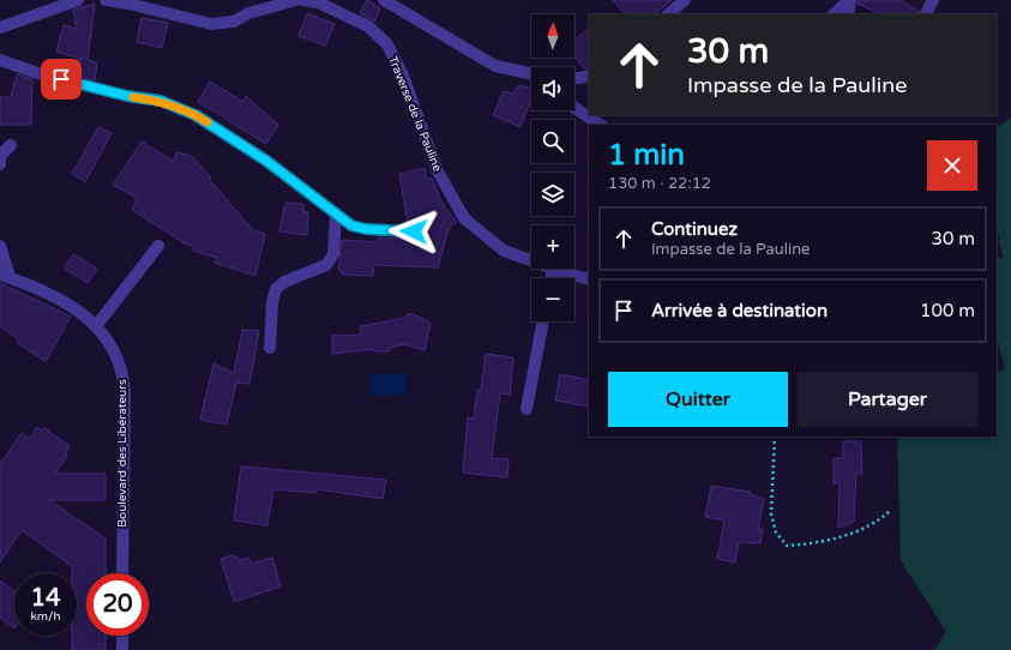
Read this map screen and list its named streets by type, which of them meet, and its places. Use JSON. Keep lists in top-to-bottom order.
{
  "streets": {
    "street": ["Traverse de la Pauline", "Boulevard des Libérateurs"]
  },
  "north": "top",
  "page": {
    "map_buttons": ["+", "−"],
    "turn": ["30 m", "Impasse de la Pauline"],
    "heading": ["1 min", "130 m · 22:12"],
    "list": [
      {
        "name": "Continuez",
        "note": "Impasse de la Pauline",
        "value": "30 m"
      },
      {
        "name": "Arrivée à destination",
        "value": "100 m"
      }
    ],
    "buttons": ["Quitter", "Partager"],
    "speed": "14 km/h",
    "limit": "20"
  }
}
